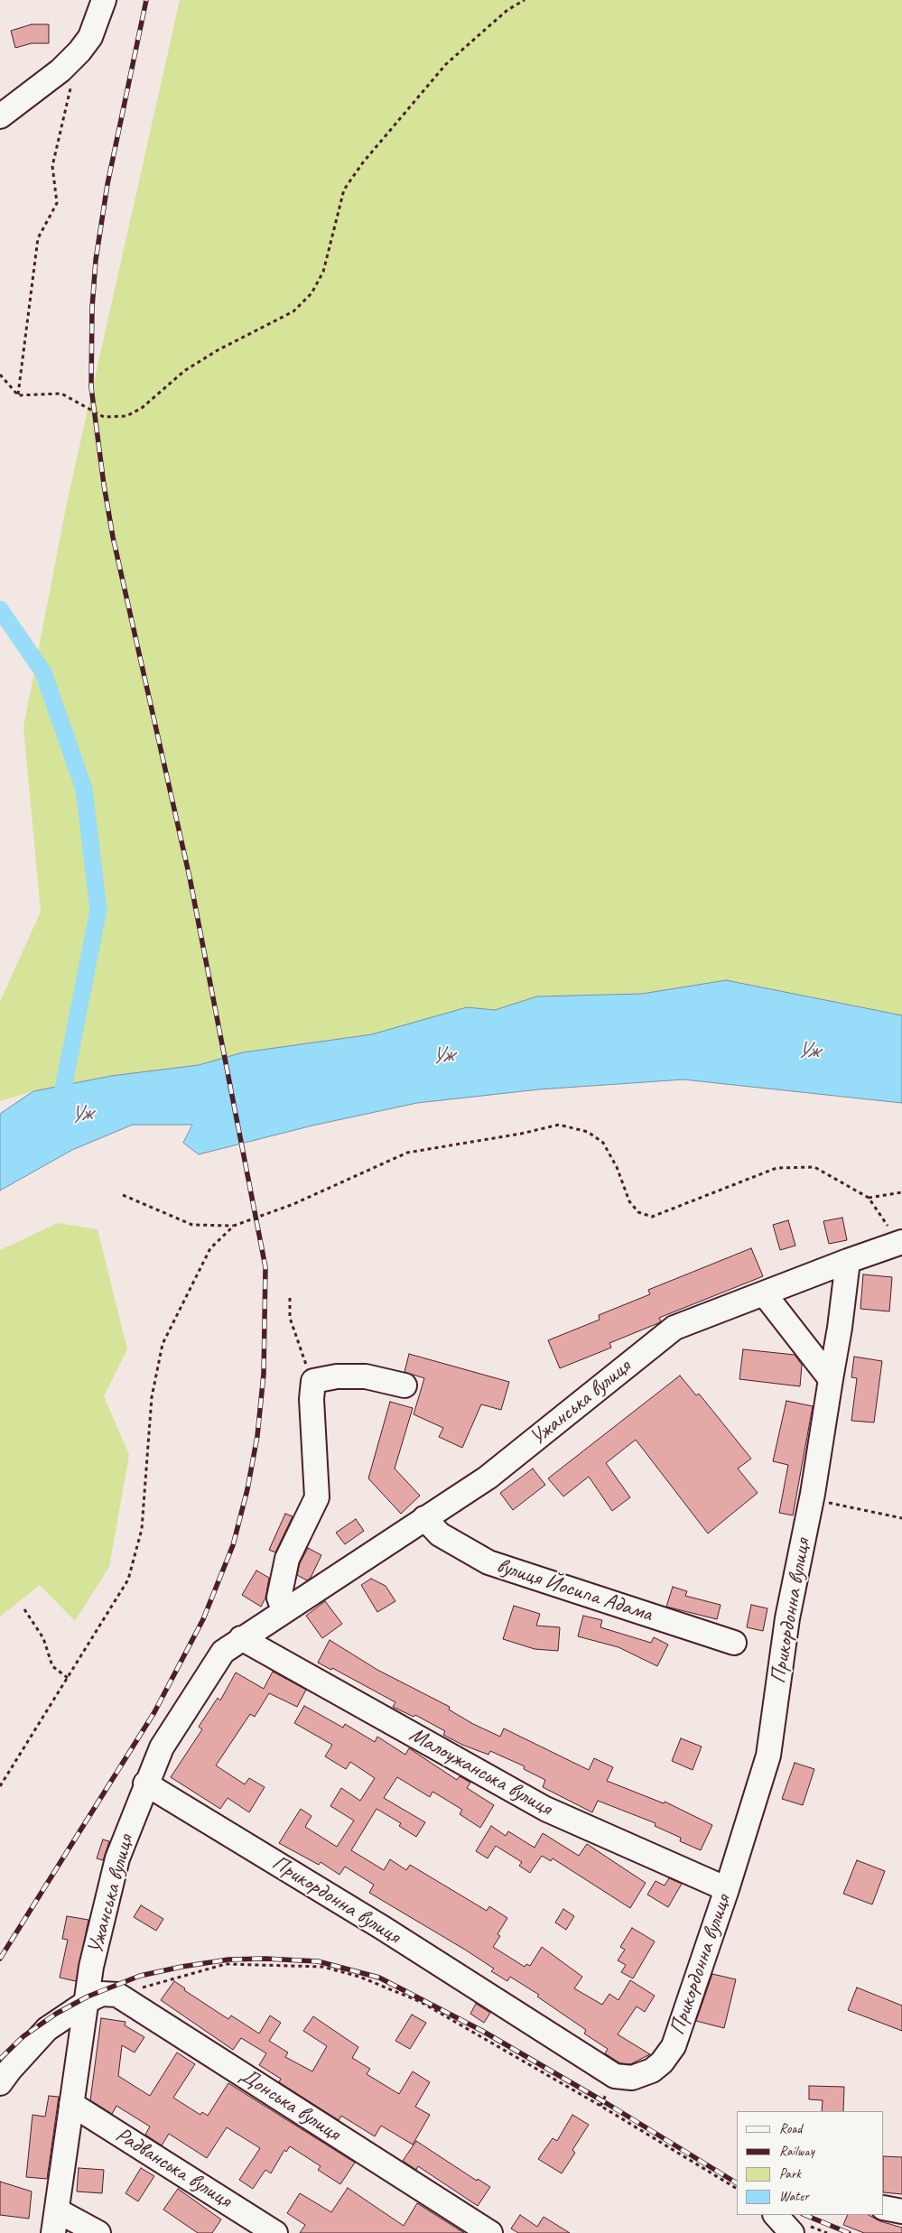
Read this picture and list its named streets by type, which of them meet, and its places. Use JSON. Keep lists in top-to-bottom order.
{
  "streets": {
    "street": [
      "Ужанська вулиця",
      "вулиця Йосипа Адама",
      "Прикордонна вулиця",
      "Малоужанська вулиця",
      "Донська вулиця",
      "Радванська вулиця"
    ]
  },
  "crossings": [
    ["Ужанська вулиця", "вулиця Йосипа Адама"],
    ["Ужанська вулиця", "Прикордонна вулиця"],
    ["Ужанська вулиця", "Малоужанська вулиця"],
    ["Ужанська вулиця", "Радванська вулиця"],
    ["Прикордонна вулиця", "Малоужанська вулиця"]
  ],
  "water": ["Уж"],
  "legend": [
    "Road",
    "Railway",
    "Park",
    "Water"
  ]
}
